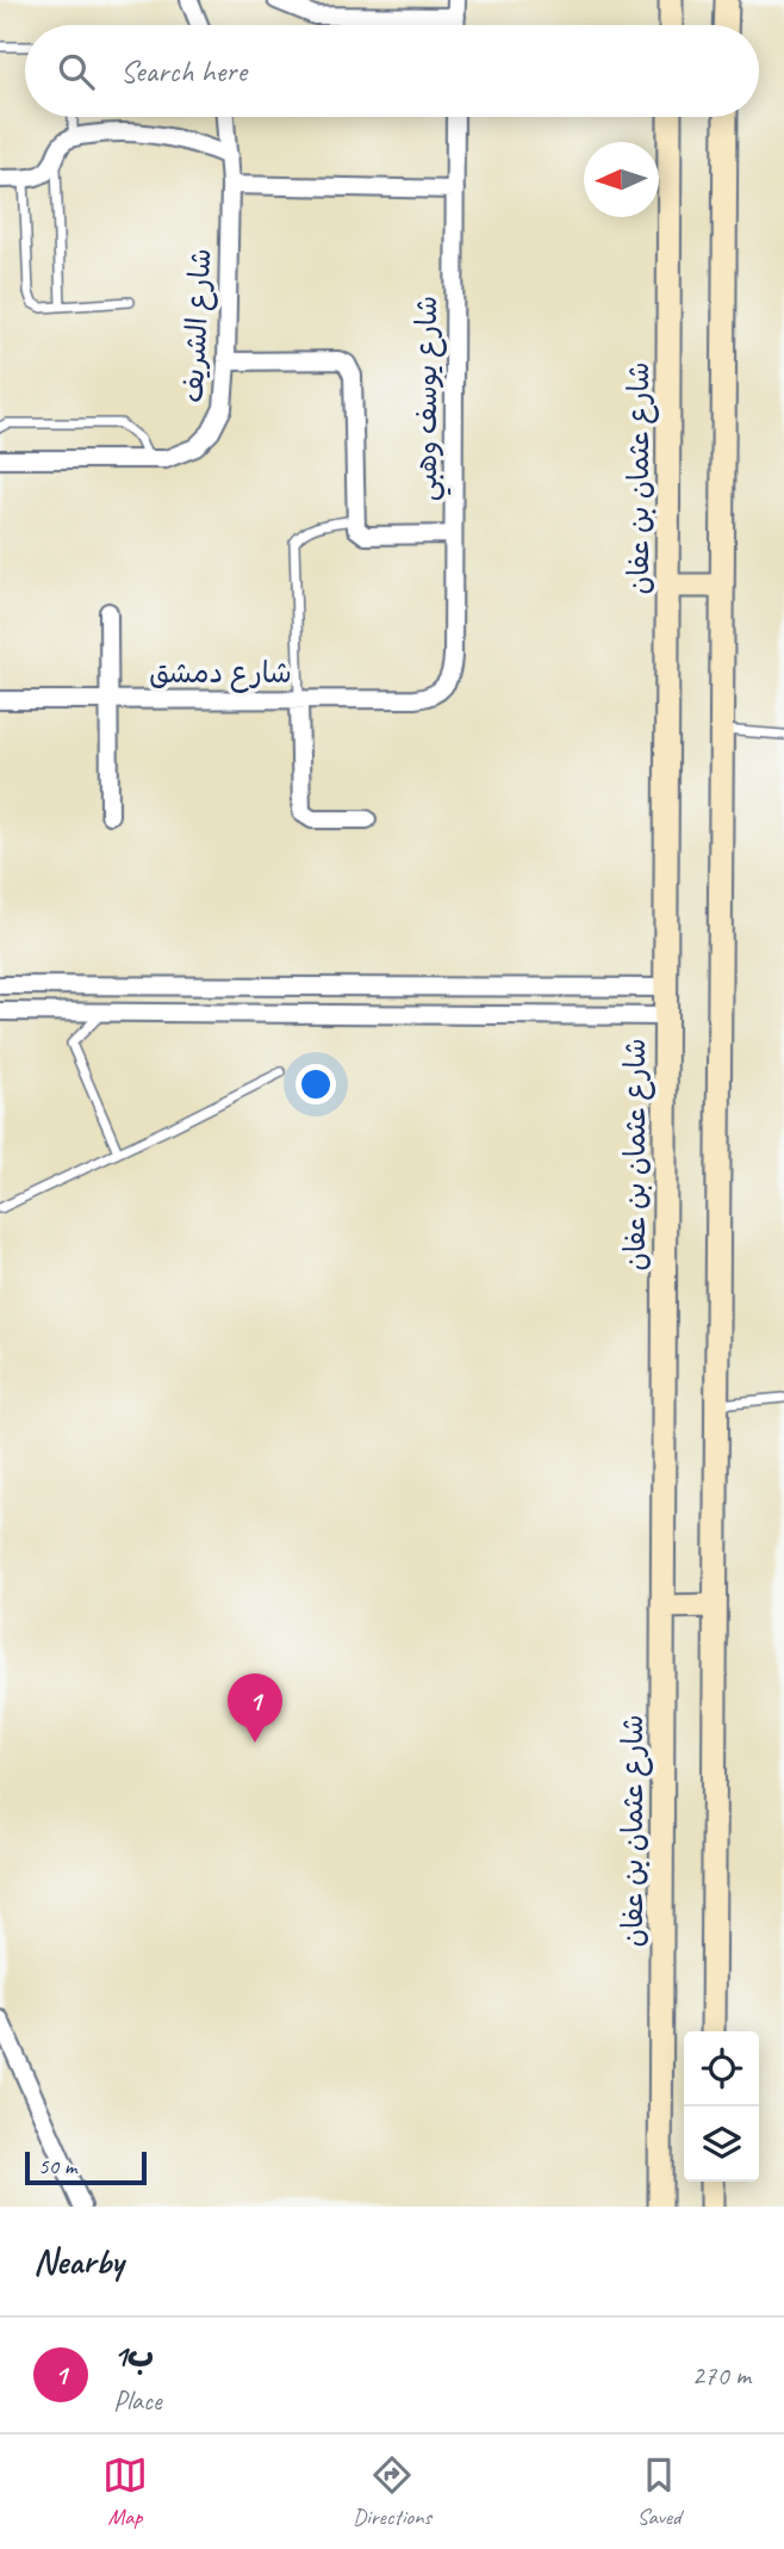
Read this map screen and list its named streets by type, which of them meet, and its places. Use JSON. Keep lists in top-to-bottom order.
{
  "streets": {
    "main road": ["شارع عثمان بن عفان"],
    "street": ["شارع الشريف", "شارع يوسف وهبي", "شارع دمشق"]
  },
  "crossings": [
    ["شارع يوسف وهبي", "شارع دمشق"]
  ],
  "scale_bar": "50 m",
  "north": "left",
  "page": {
    "search": "Search here",
    "pins": "1",
    "scale": "50 m",
    "heading": "Nearby",
    "list": [
      {
        "mark": "1",
        "name": "ب1",
        "note": "Place",
        "value": "270 m"
      }
    ],
    "nav": ["Map", "Directions", "Saved"]
  }
}
